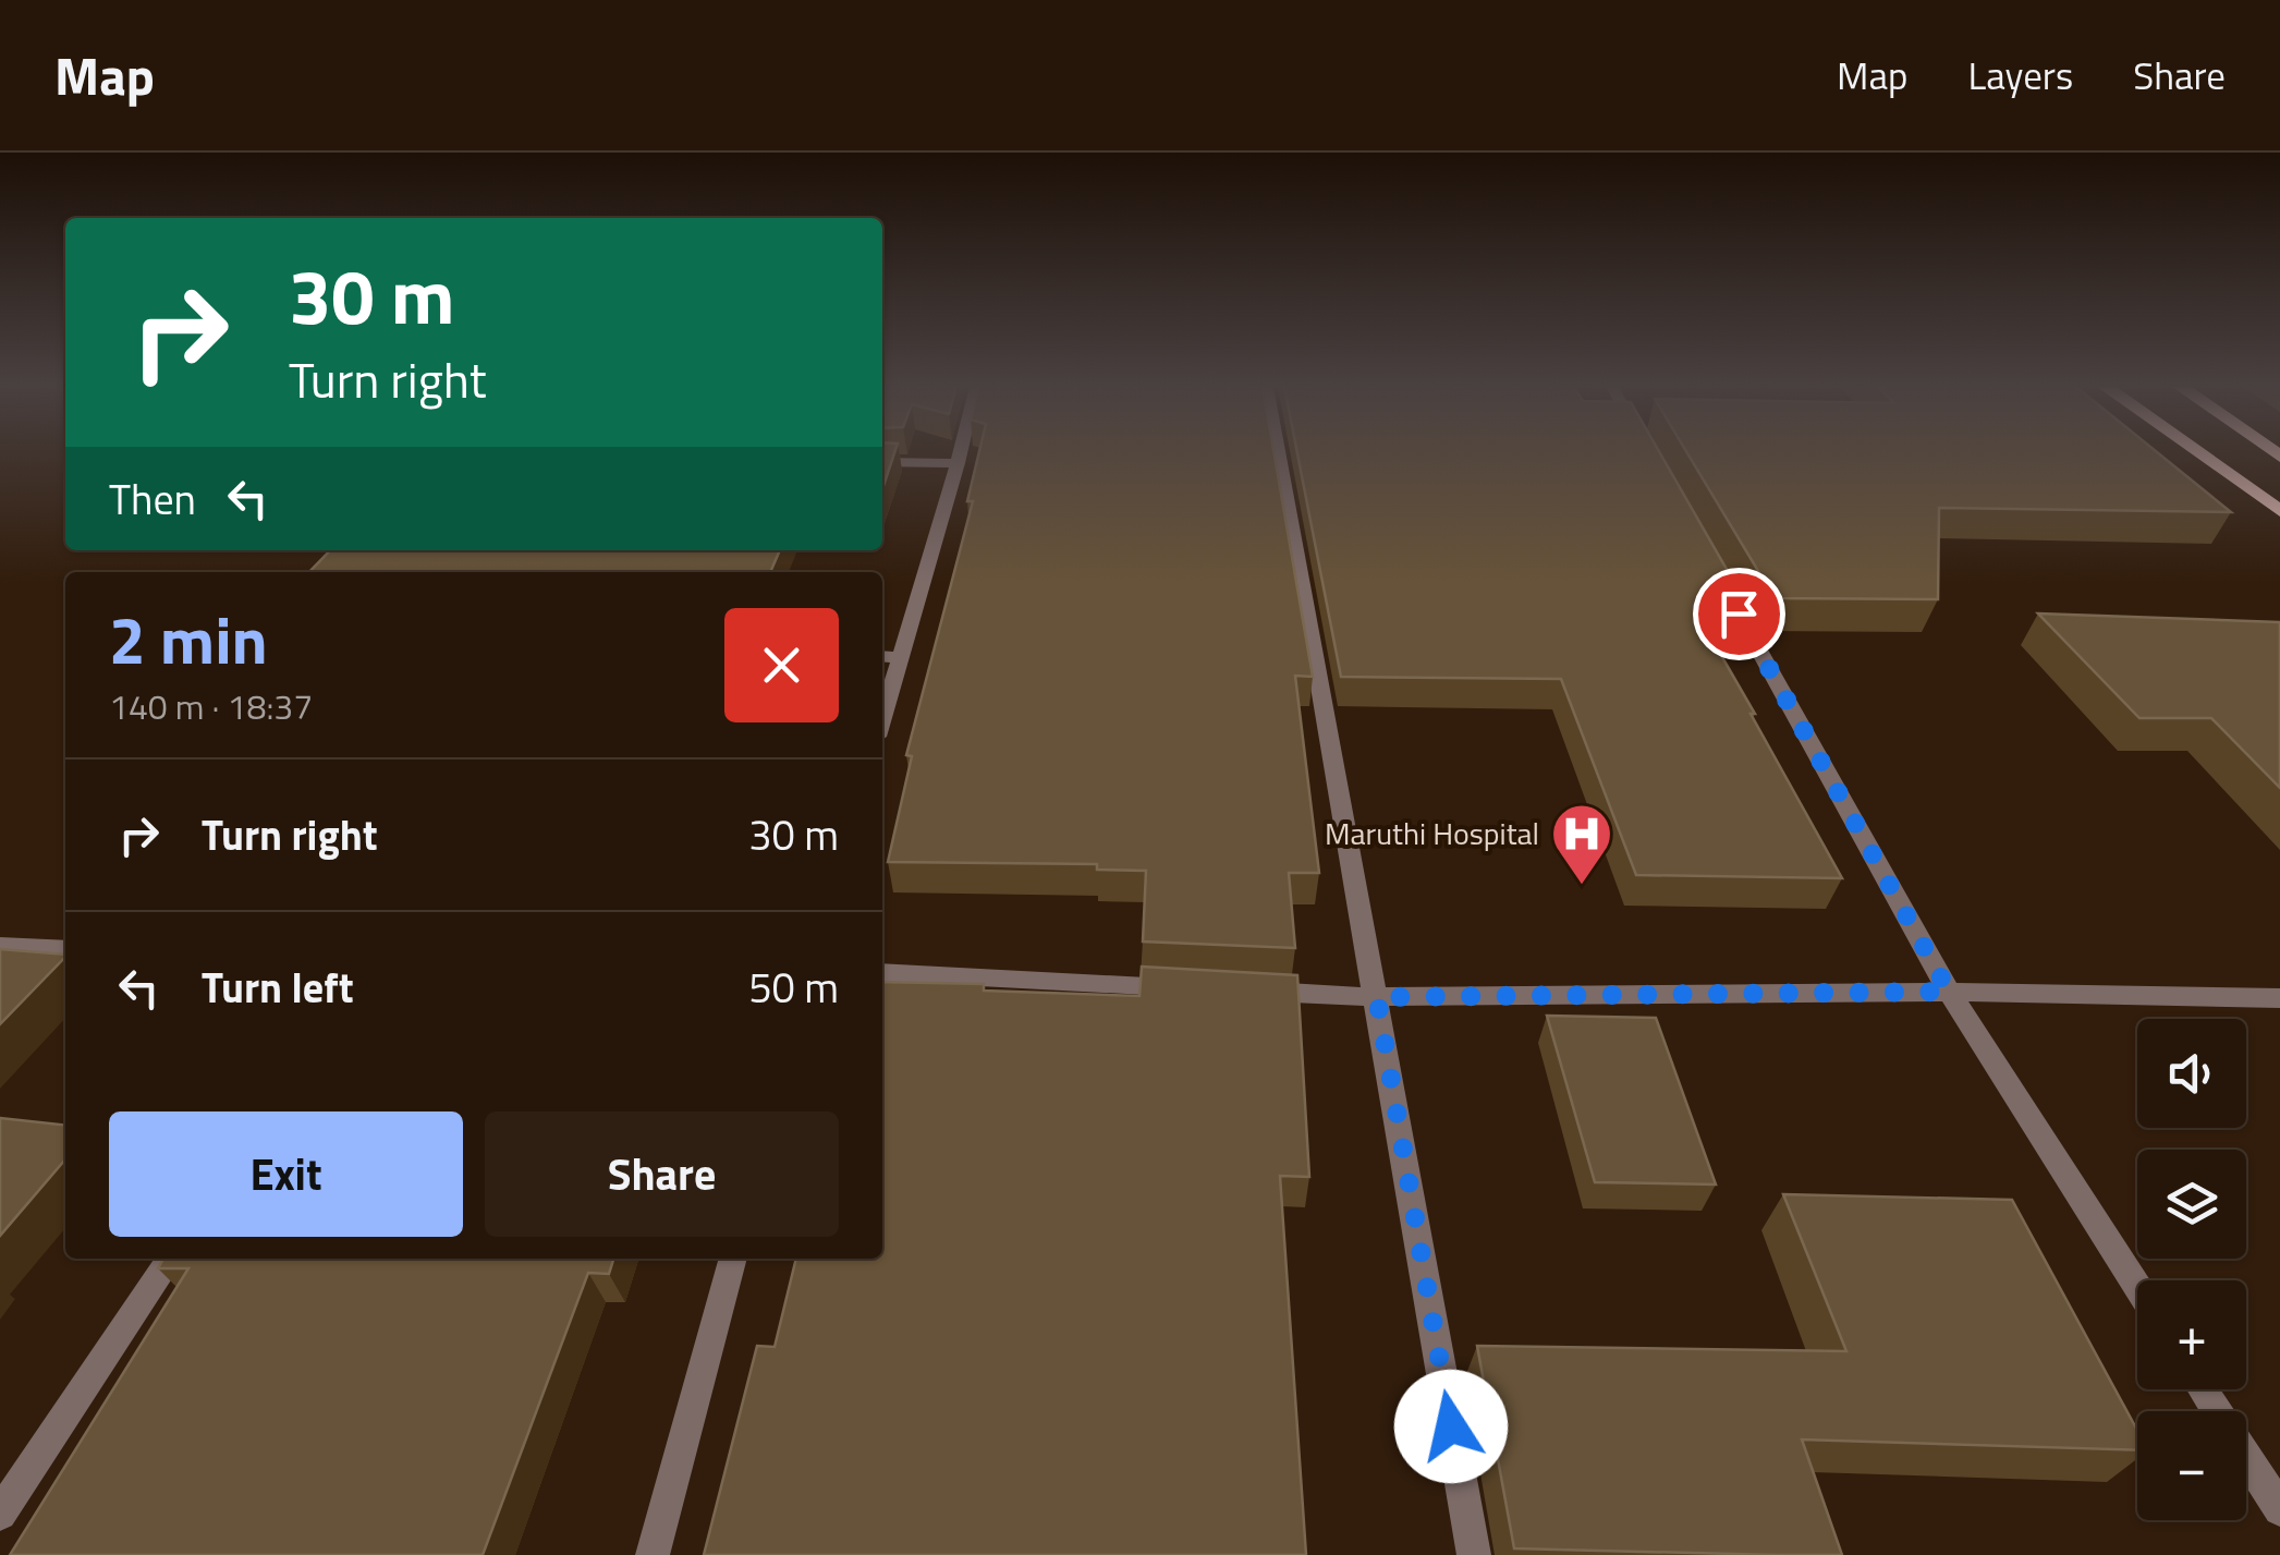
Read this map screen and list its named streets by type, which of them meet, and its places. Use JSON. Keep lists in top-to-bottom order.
{
  "places": {
    "hospital": ["Maruthi Hospital"]
  },
  "page": {
    "header": "Map",
    "nav": ["Map", "Layers", "Share"],
    "turn": ["30 m", "Turn right"],
    "then": "Then",
    "heading": ["2 min", "140 m · 18:37"],
    "list": [
      {
        "name": "Turn right",
        "value": "30 m"
      },
      {
        "name": "Turn left",
        "value": "50 m"
      }
    ],
    "map_buttons": ["+", "−"],
    "buttons": ["Exit", "Share"]
  }
}
